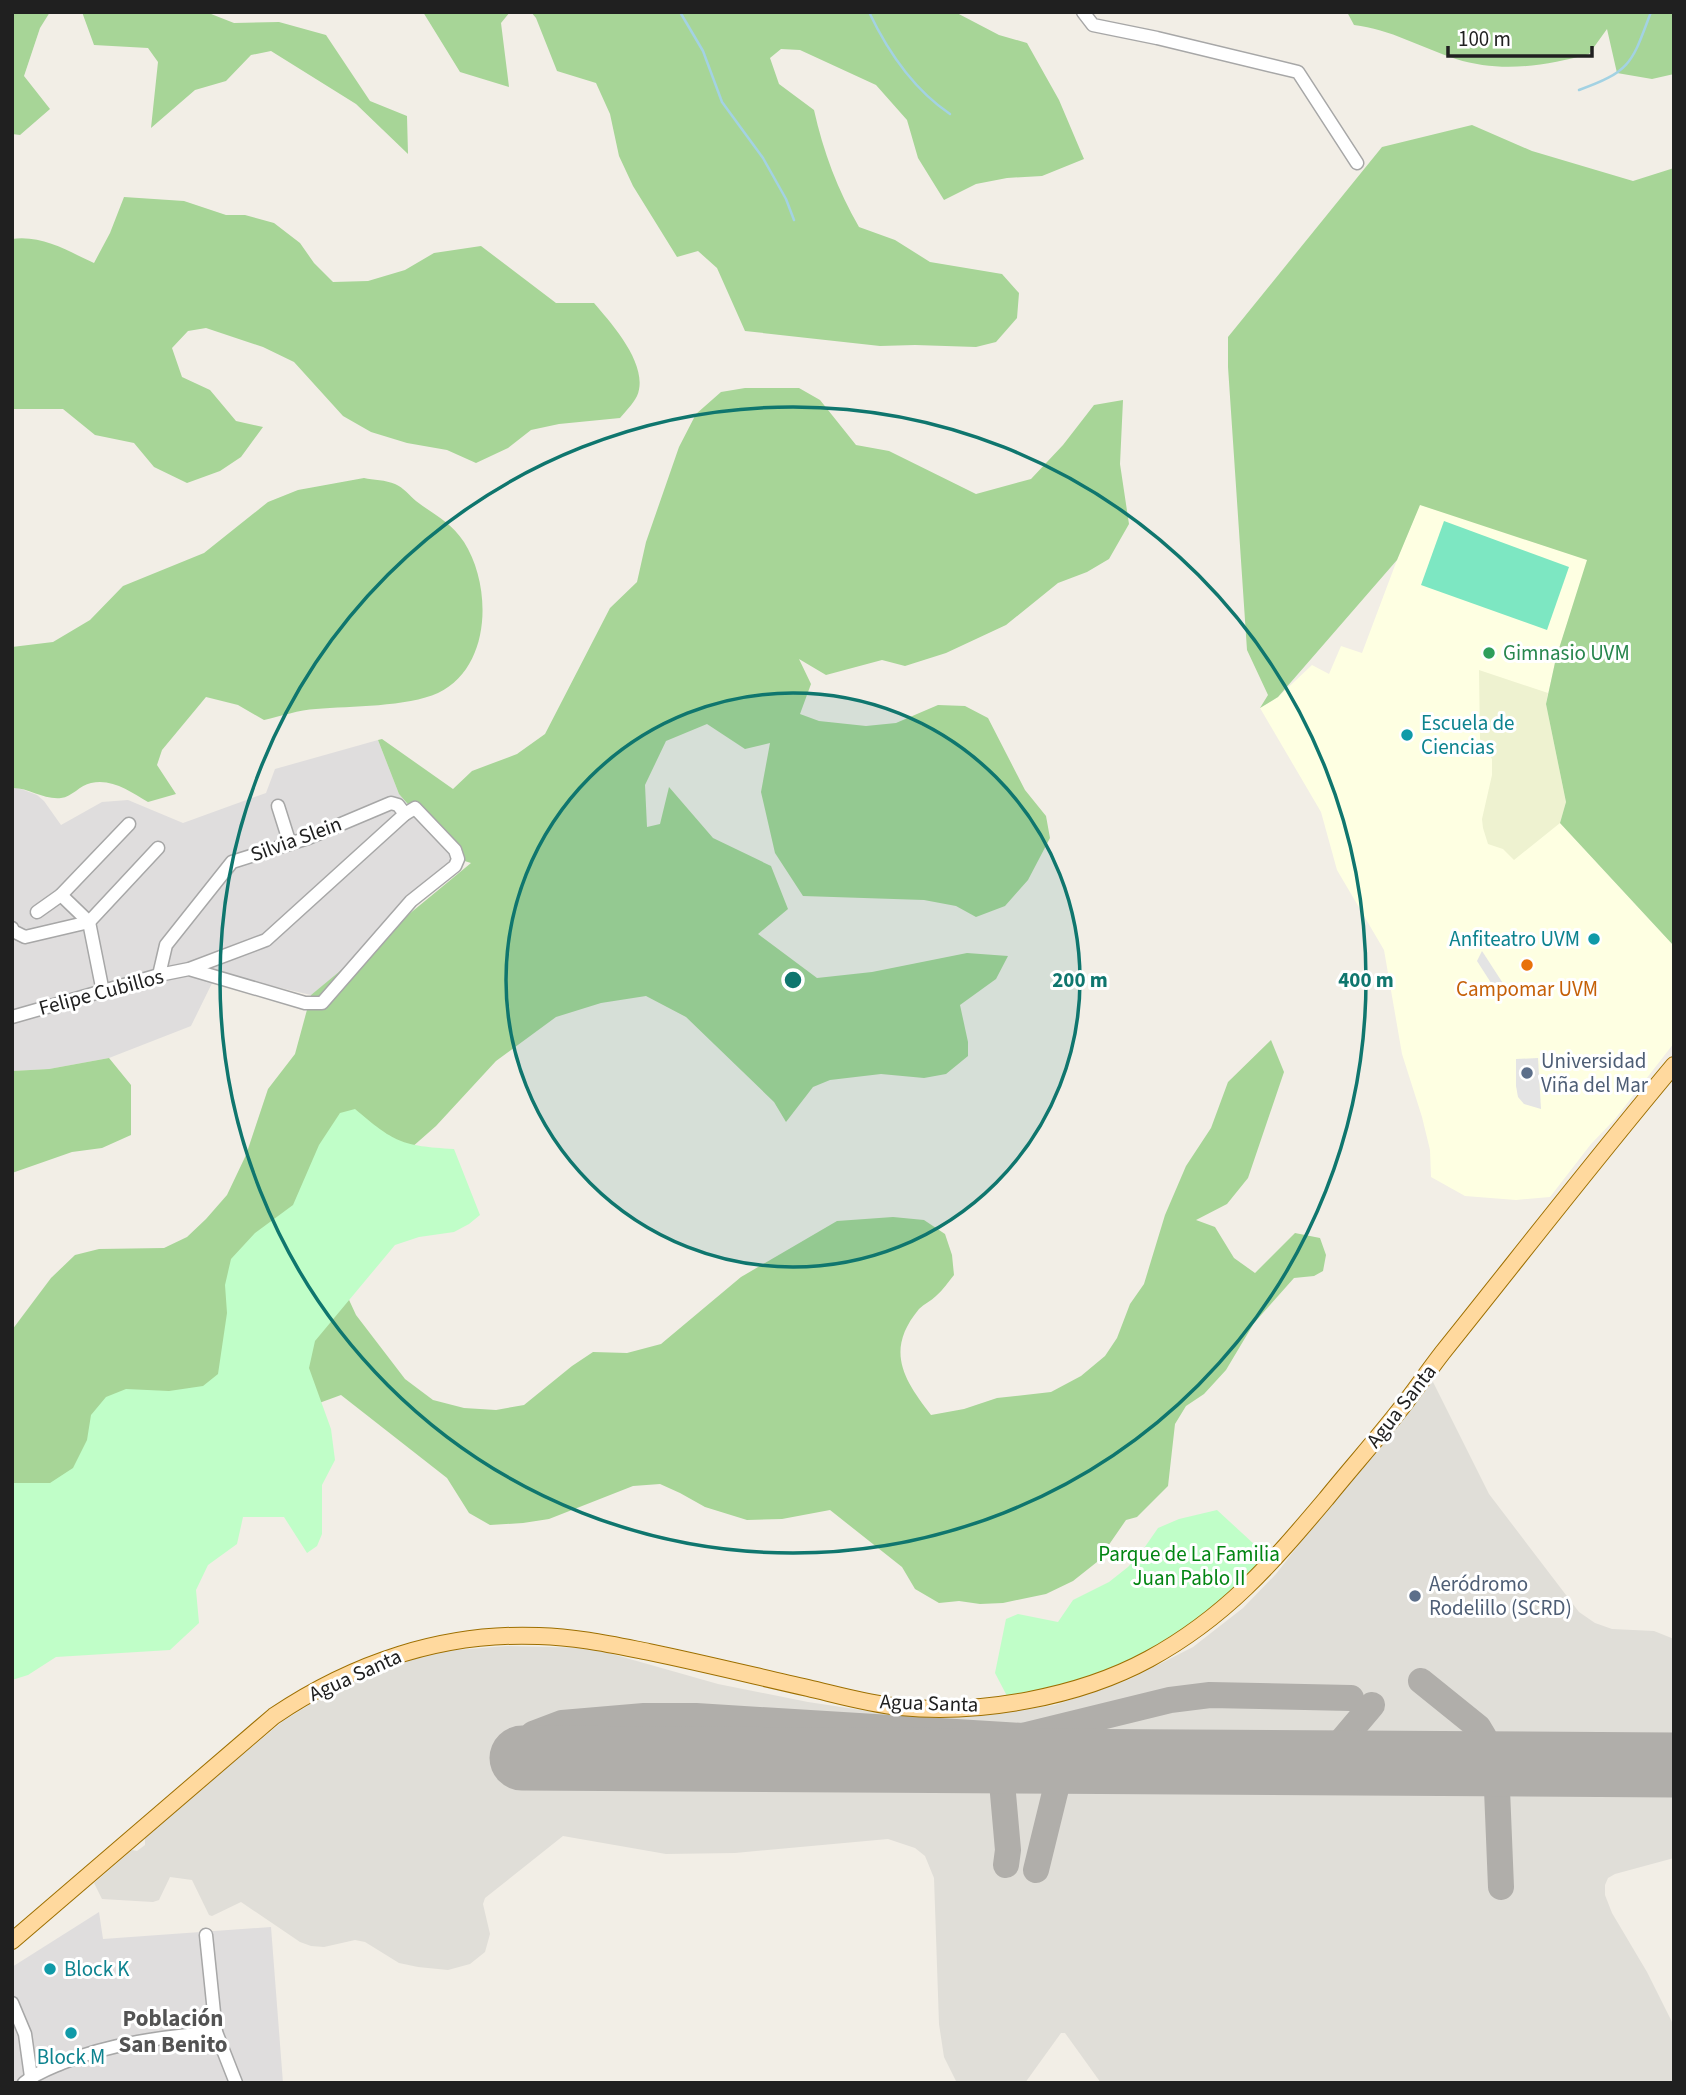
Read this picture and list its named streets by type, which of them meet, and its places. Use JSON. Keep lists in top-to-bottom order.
{
  "streets": {
    "main road": ["Agua Santa"],
    "street": ["Silvia Slein", "Felipe Cubillos"]
  },
  "crossings": [
    ["Silvia Slein", "Felipe Cubillos"]
  ],
  "districts": ["Población San Benito"],
  "parks": ["Parque de La Familia Juan Pablo II"],
  "places": [
    "Gimnasio UVM",
    "Escuela de Ciencias",
    "Anfiteatro UVM",
    "Campomar UVM",
    "Universidad Viña del Mar",
    "Aeródromo Rodelillo (SCRD)",
    "Block K",
    "Block M"
  ],
  "scale_bar": "100 m",
  "rings": ["200 m", "400 m"]
}
